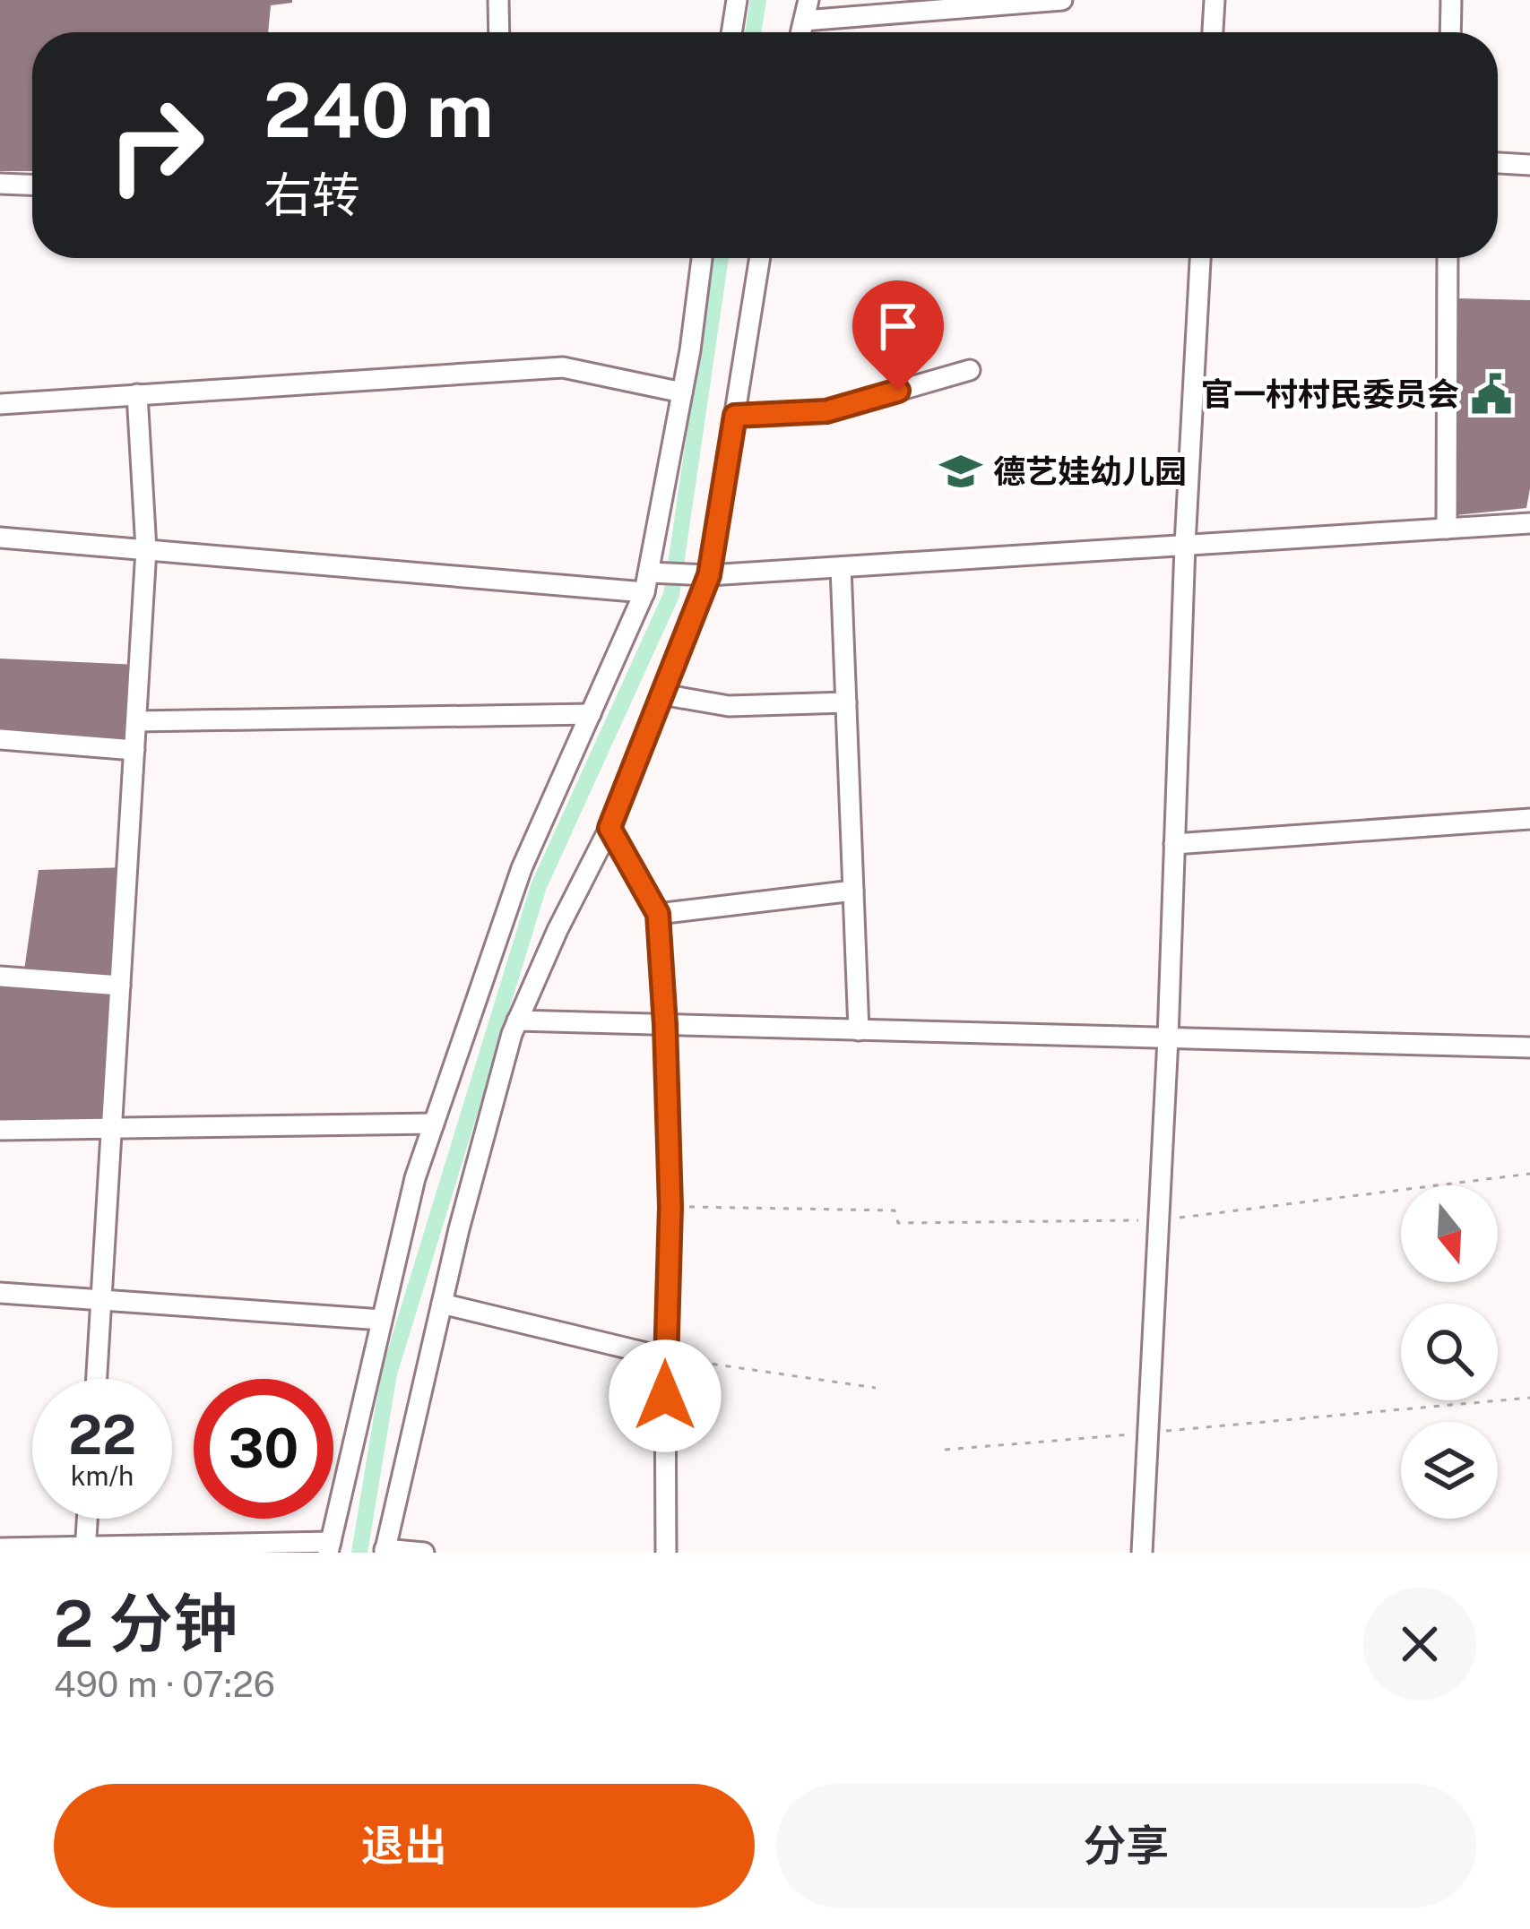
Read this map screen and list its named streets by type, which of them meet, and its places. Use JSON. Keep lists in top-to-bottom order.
{
  "places": {
    "public building": ["官一村村民委员会"],
    "school or university": ["德艺娃幼儿园"]
  },
  "north": "bottom",
  "page": {
    "turn": ["240 m", "右转"],
    "speed": "22 km/h",
    "limit": "30",
    "heading": ["2 分钟", "490 m · 07:26"],
    "buttons": ["退出", "分享"]
  }
}
